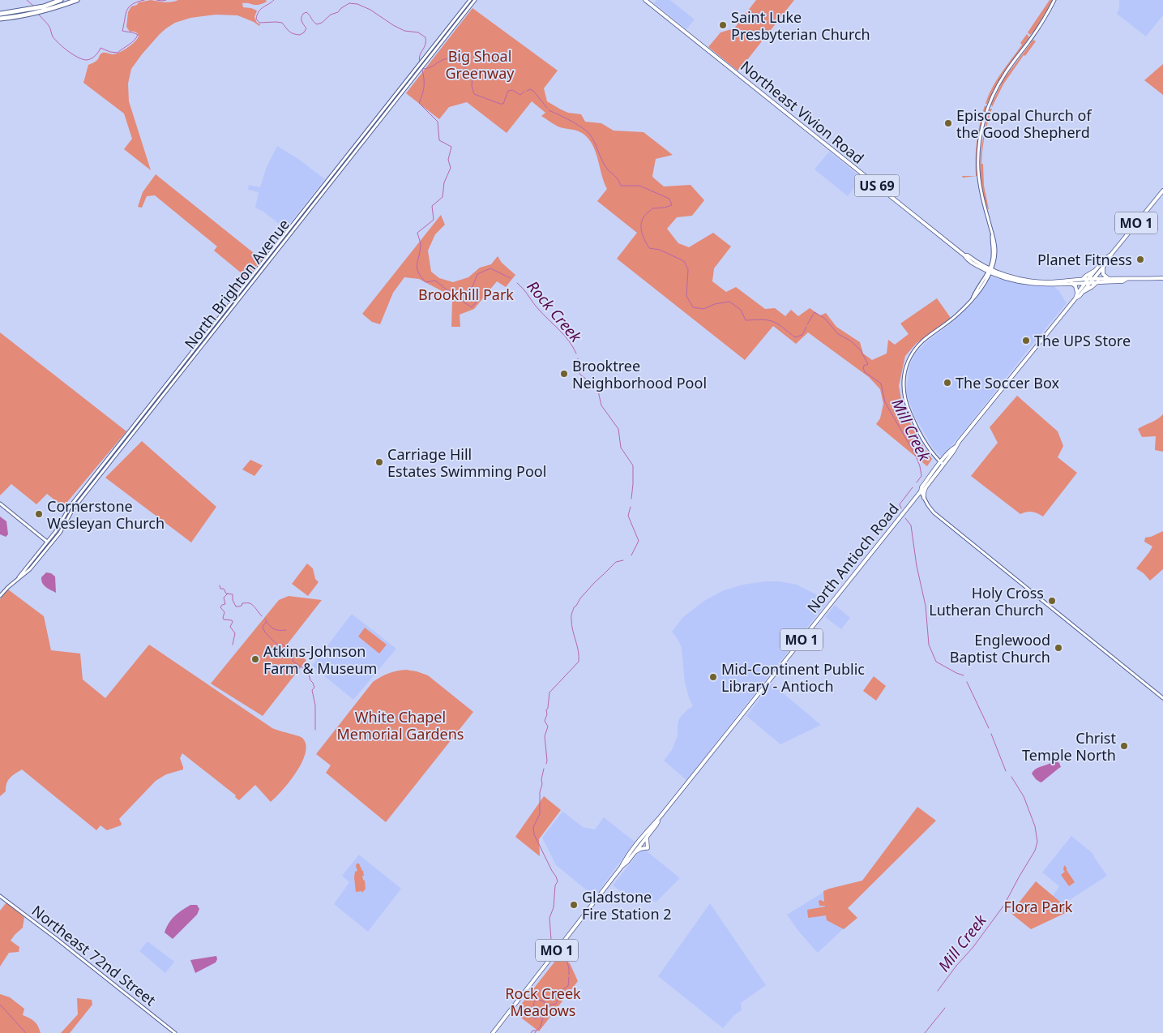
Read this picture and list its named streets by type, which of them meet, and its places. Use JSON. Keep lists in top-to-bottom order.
{
  "streets": {
    "main road": [
      "Northeast Vivion Road",
      "US 69",
      "MO 1",
      "North Brighton Avenue",
      "North Antioch Road",
      "Northeast 72nd Street"
    ]
  },
  "crossings": [
    ["Northeast Vivion Road", "MO 1"],
    ["MO 1", "North Antioch Road"]
  ],
  "water": ["Rock Creek", "Mill Creek"],
  "parks": [
    "Big Shoal Greenway",
    "Brookhill Park",
    "White Chapel Memorial Gardens",
    "Flora Park",
    "Rock Creek Meadows"
  ],
  "places": [
    "Saint Luke Presbyterian Church",
    "Episcopal Church of the Good Shepherd",
    "Planet Fitness",
    "The UPS Store",
    "Brooktree Neighborhood Pool",
    "The Soccer Box",
    "Carriage Hill Estates Swimming Pool",
    "Cornerstone Wesleyan Church",
    "Holy Cross Lutheran Church",
    "Englewood Baptist Church",
    "Atkins-Johnson Farm & Museum",
    "Mid-Continent Public Library - Antioch",
    "Christ Temple North",
    "Gladstone Fire Station 2"
  ]
}
